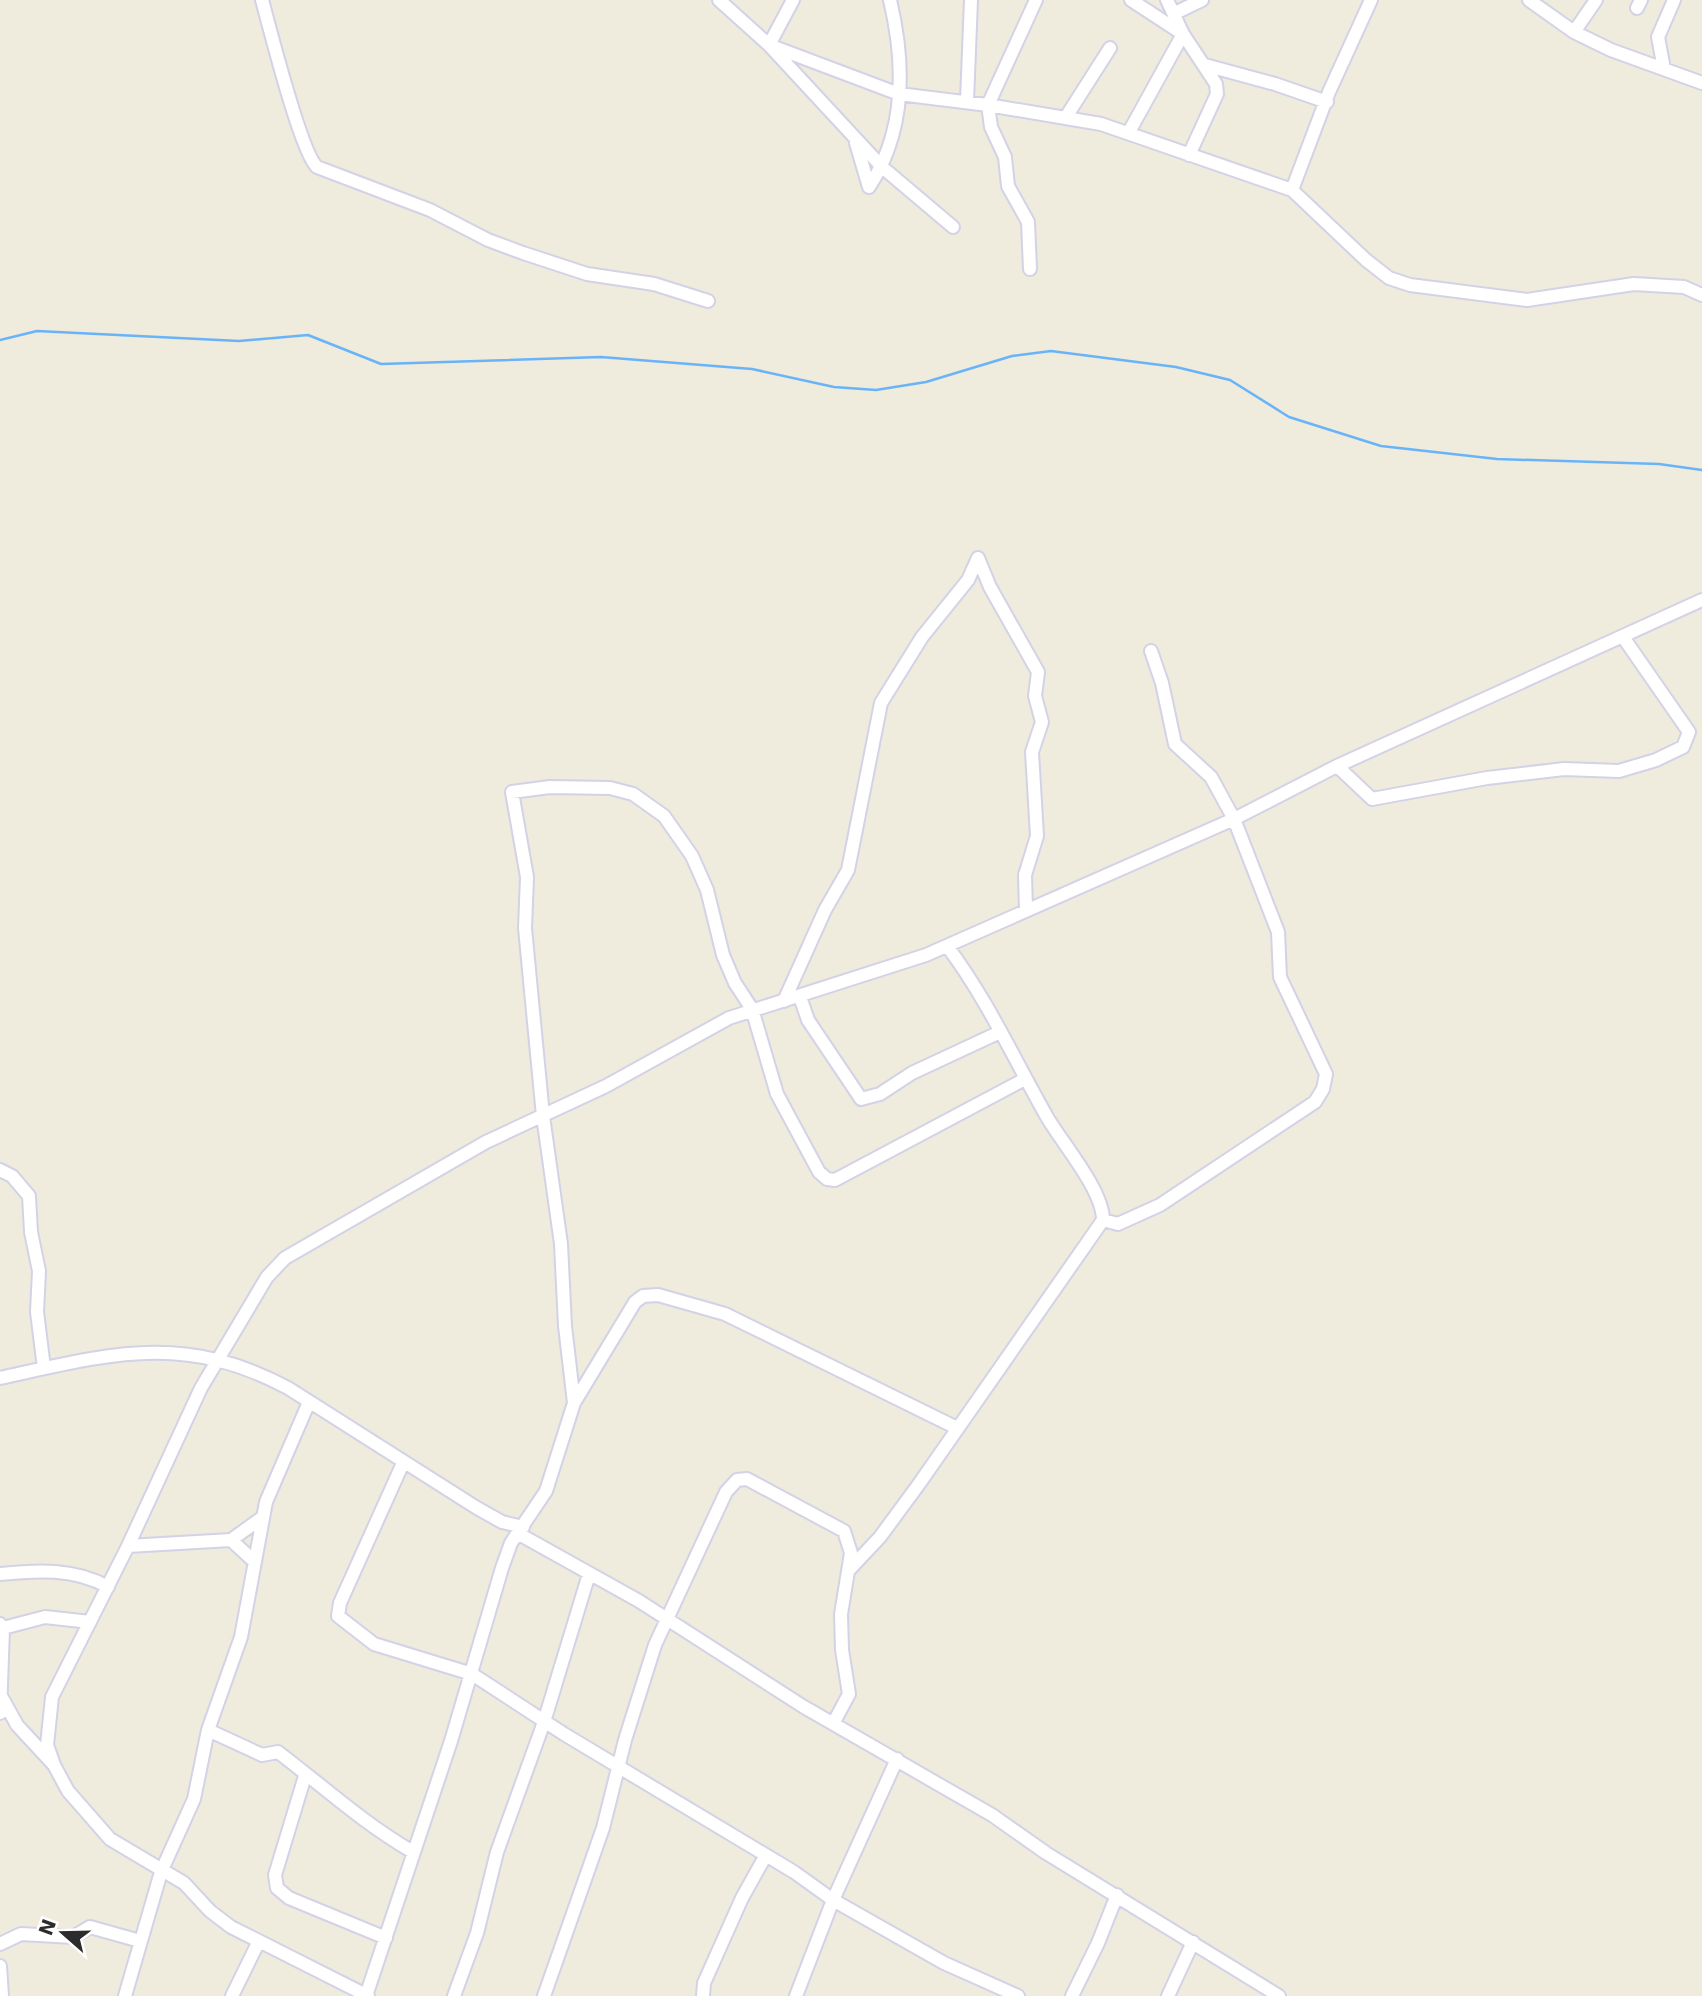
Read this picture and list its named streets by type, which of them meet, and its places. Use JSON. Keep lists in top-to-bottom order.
{
  "north": "left"
}
